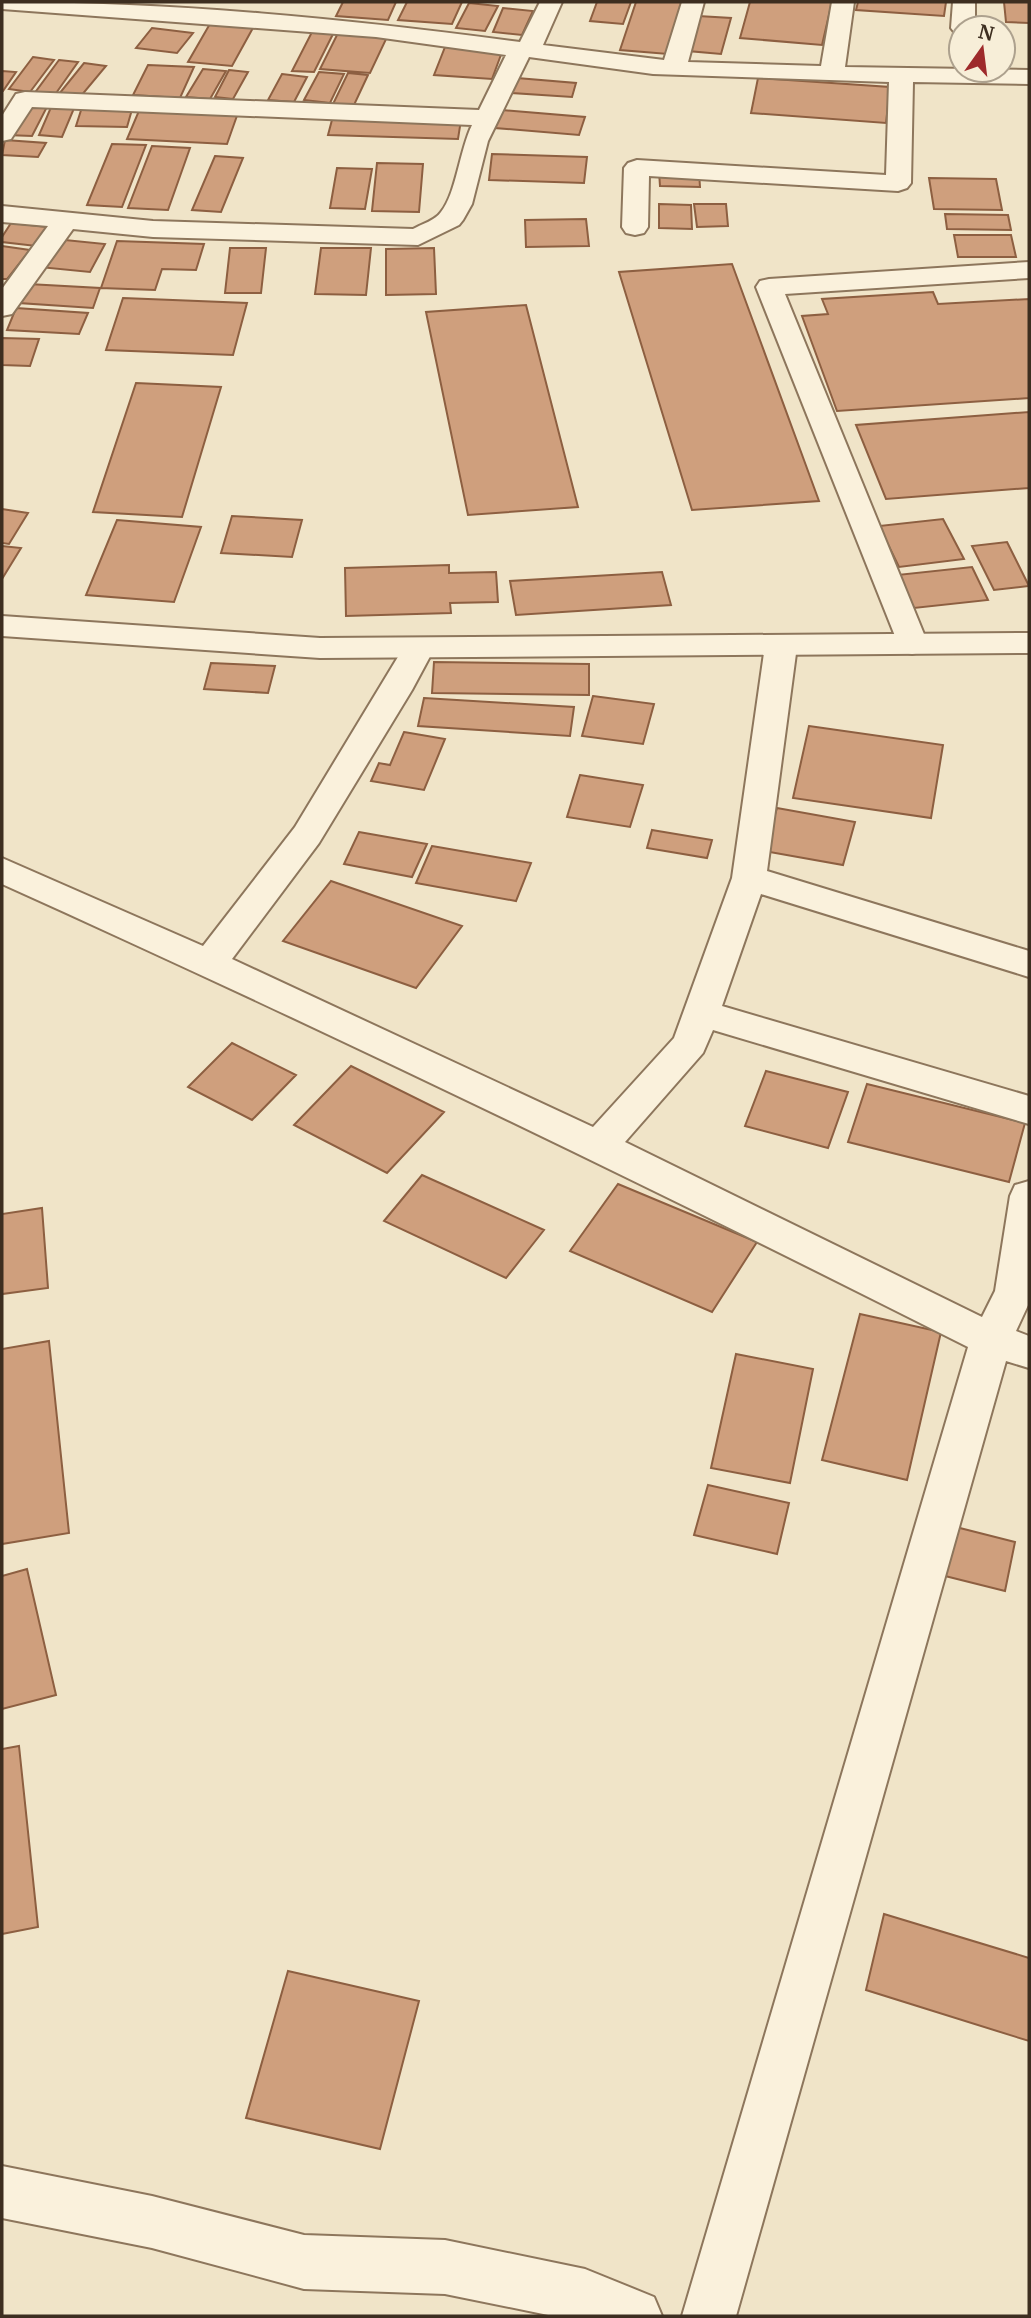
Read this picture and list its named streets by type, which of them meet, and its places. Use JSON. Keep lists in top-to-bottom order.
{
  "north": "top"
}
